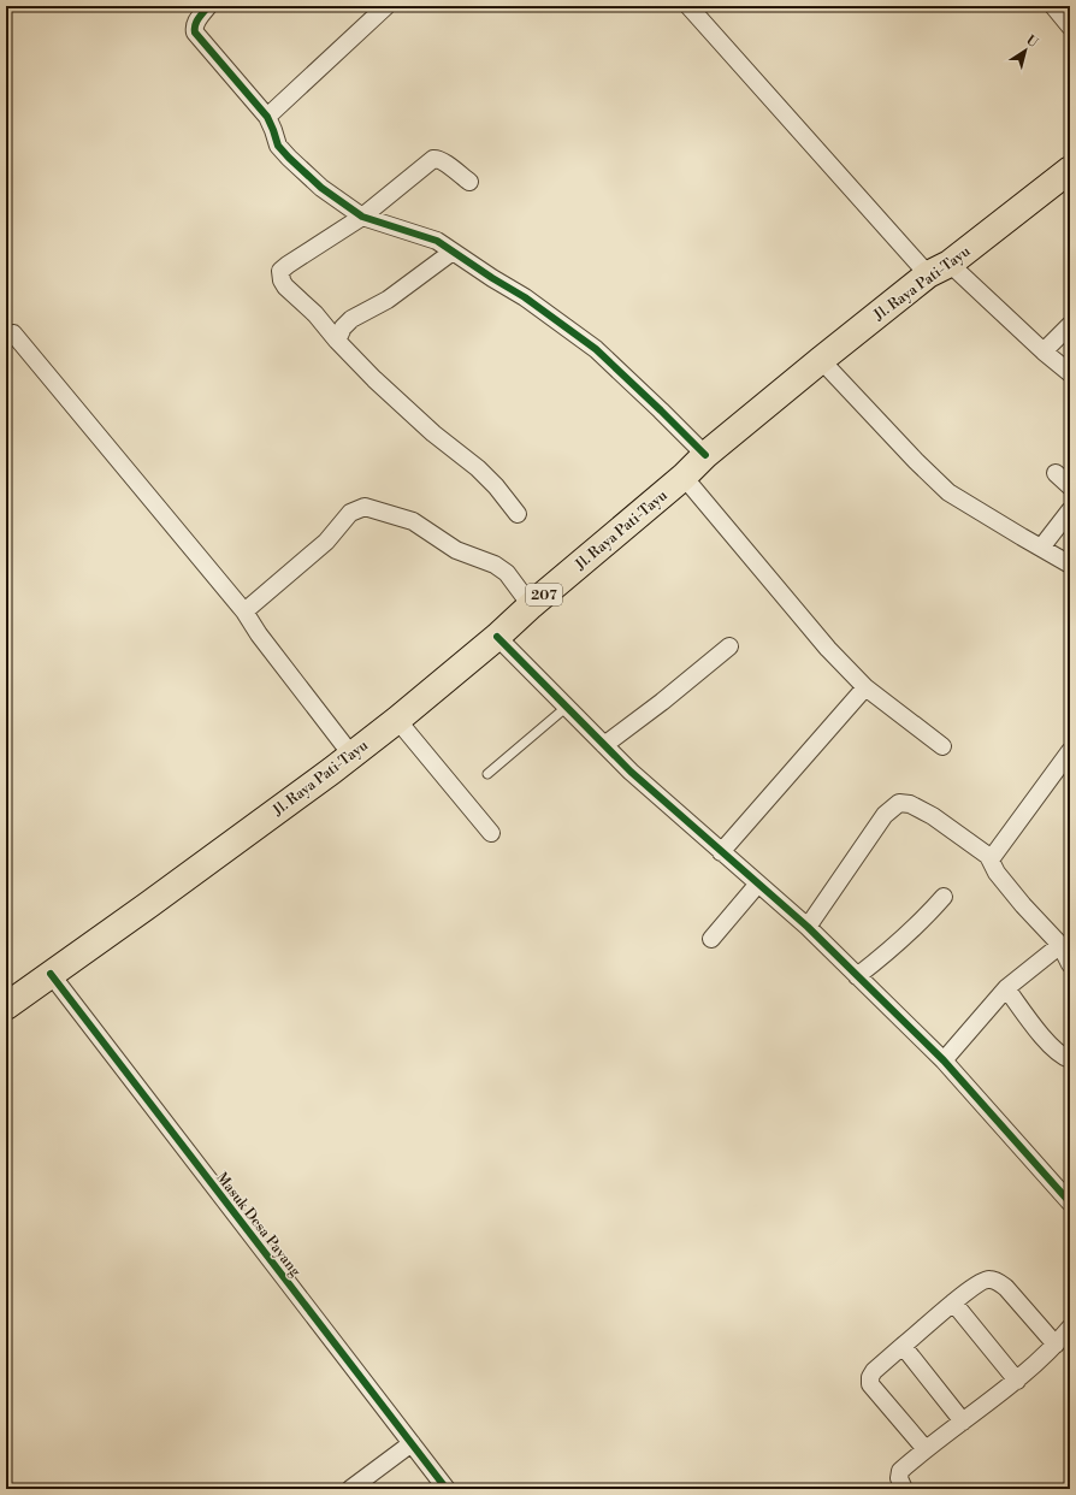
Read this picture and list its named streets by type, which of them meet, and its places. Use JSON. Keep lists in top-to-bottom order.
{
  "streets": {
    "main road": ["Jl. Raya Pati-Tayu", "207"],
    "street": ["Masuk Desa Payang"]
  },
  "crossings": [
    ["Jl. Raya Pati-Tayu", "Masuk Desa Payang"]
  ],
  "north": "top right"
}
